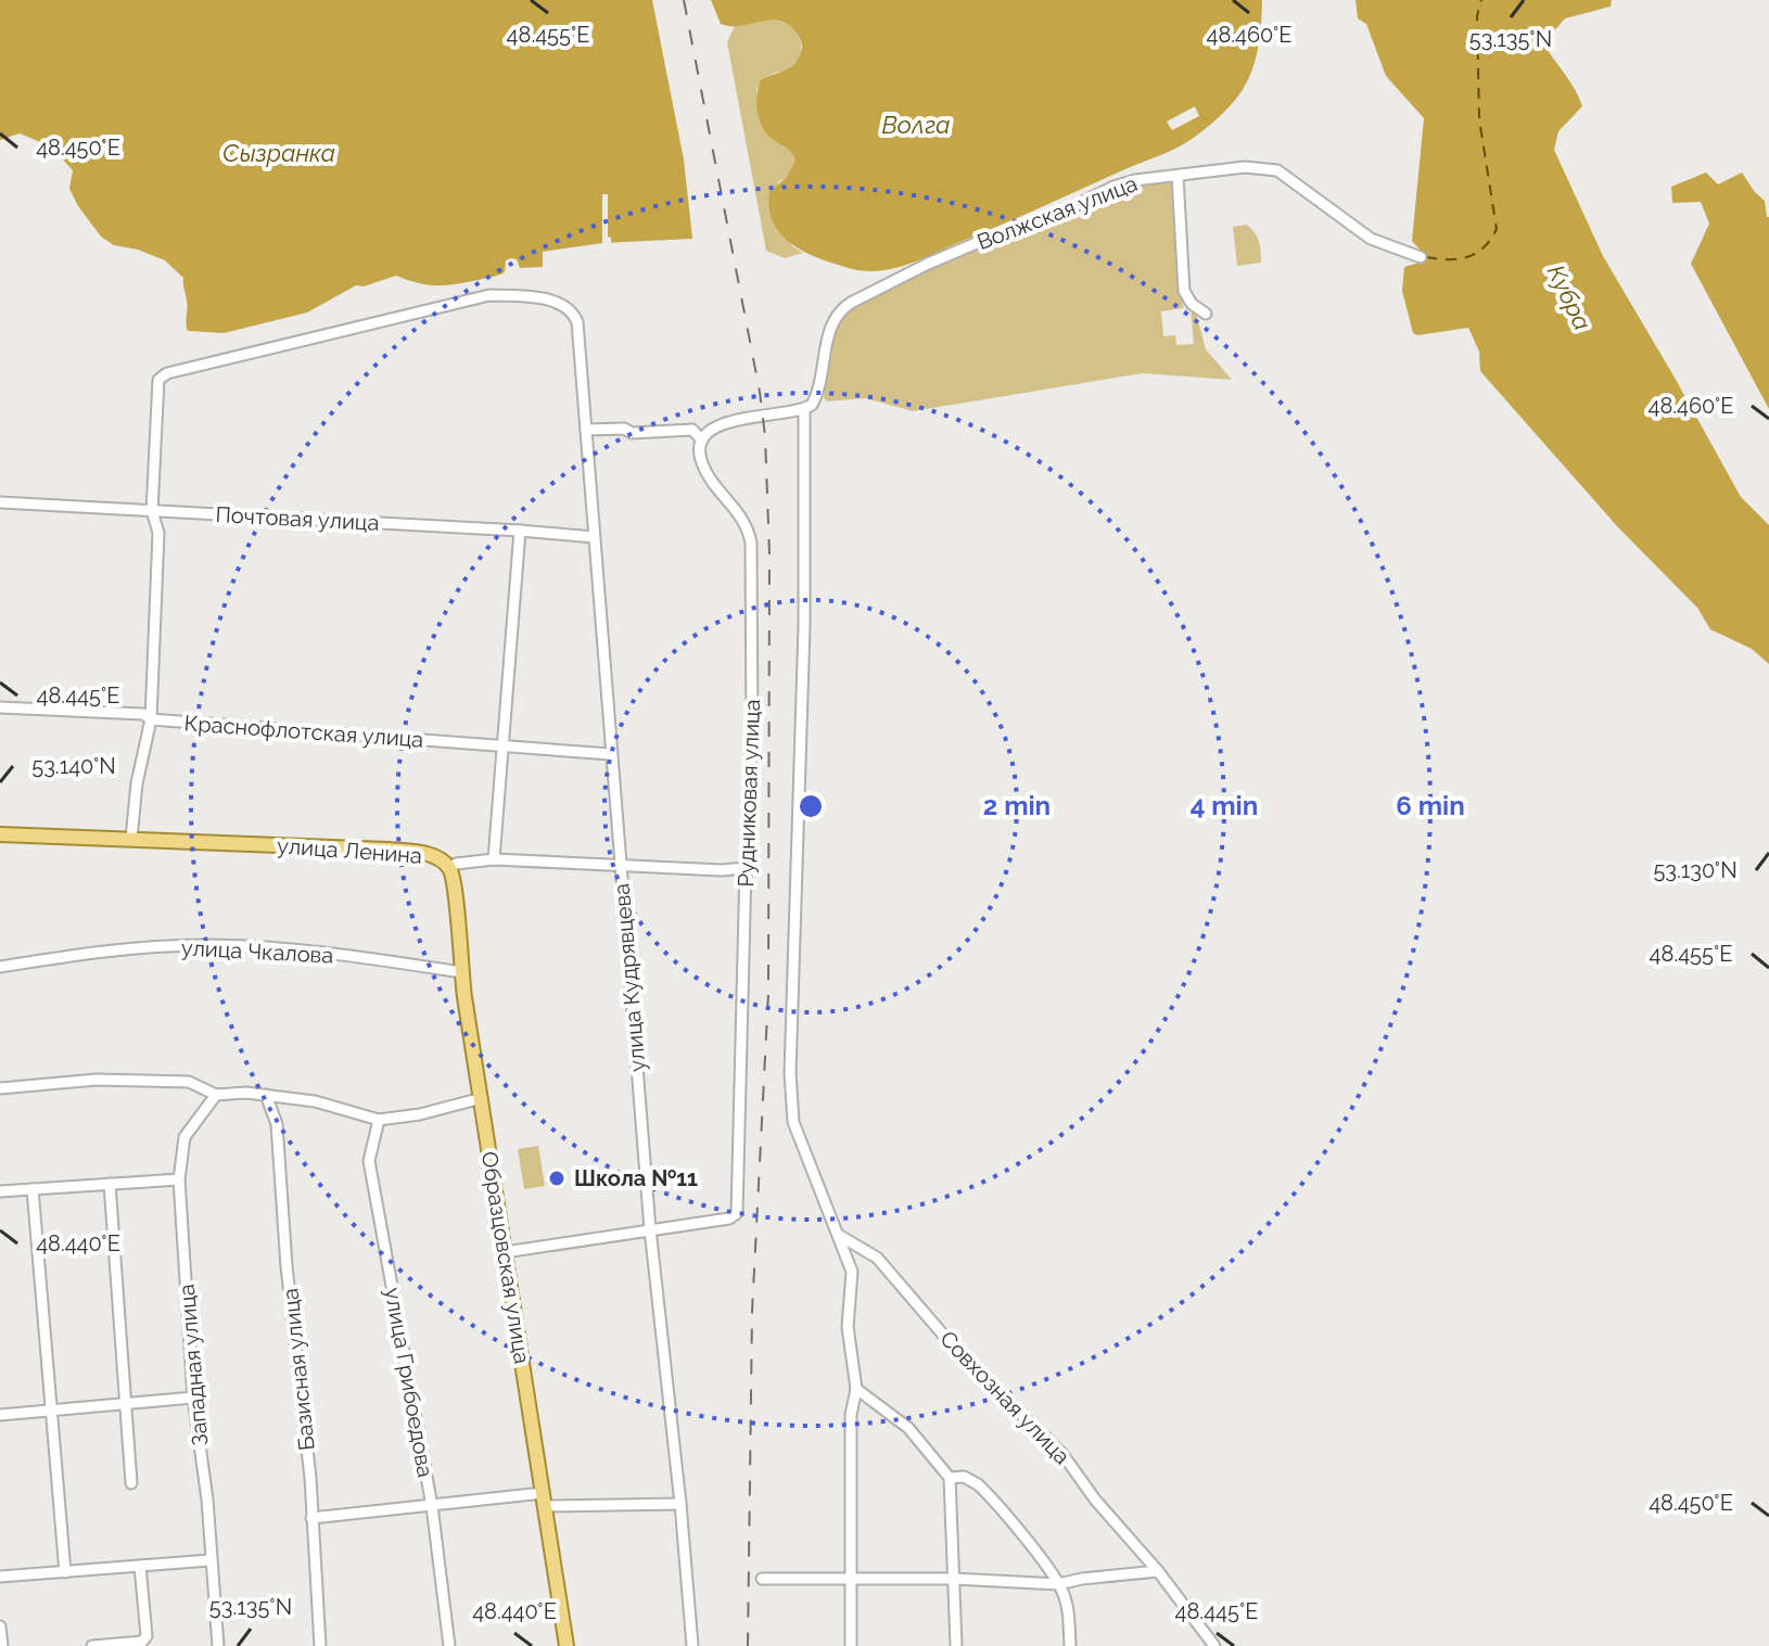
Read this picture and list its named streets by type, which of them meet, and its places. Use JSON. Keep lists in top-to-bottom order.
{
  "streets": {
    "main road": ["улица Ленина", "Образцовская улица"],
    "street": [
      "Волжская улица",
      "Почтовая улица",
      "Краснофлотская улица",
      "Рудниковая улица",
      "улица Чкалова",
      "улица Кудрявцева",
      "Западная улица",
      "Базисная улица",
      "улица Грибоедова",
      "Совхозная улица"
    ]
  },
  "crossings": [
    ["Почтовая улица", "улица Кудрявцева"],
    ["Краснофлотская улица", "улица Кудрявцева"],
    ["Рудниковая улица", "улица Ленина"],
    ["Рудниковая улица", "улица Кудрявцева"],
    ["улица Ленина", "улица Кудрявцева"],
    ["улица Ленина", "Образцовская улица"],
    ["улица Чкалова", "Образцовская улица"]
  ],
  "water": ["Волга", "Сызранка", "Кубра"],
  "places": ["Школа №11"],
  "coordinates": [
    "48.455°E",
    "48.460°E",
    "53.135°N",
    "48.450°E",
    "48.445°E",
    "53.140°N",
    "53.130°N",
    "48.440°E"
  ],
  "rings": ["2 min", "4 min", "6 min"]
}
